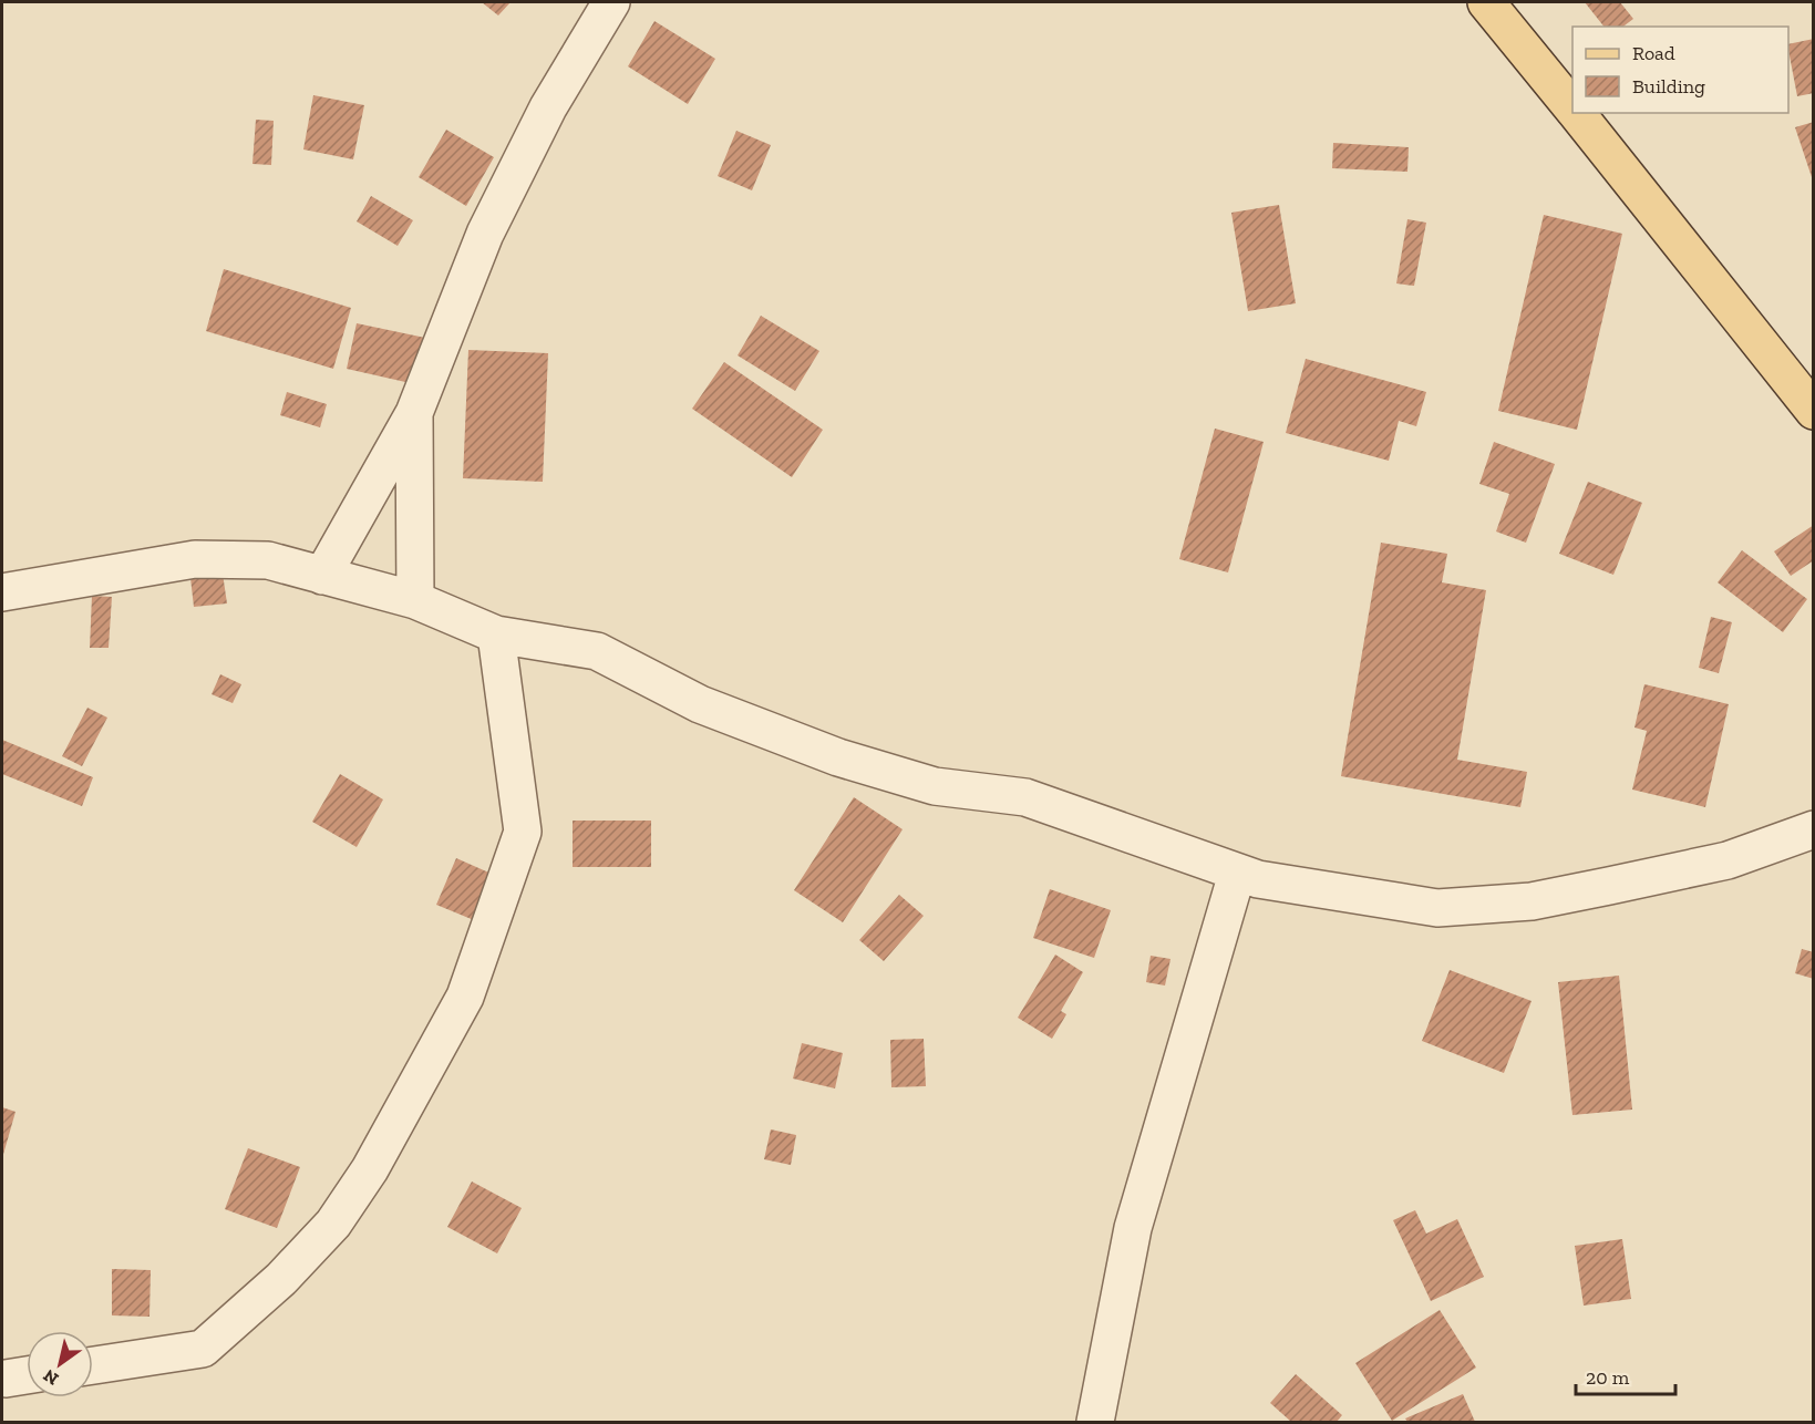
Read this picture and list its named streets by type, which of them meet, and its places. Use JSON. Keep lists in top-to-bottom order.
{
  "legend": ["Road", "Building"],
  "scale_bar": "20 m",
  "north": "bottom left"
}
